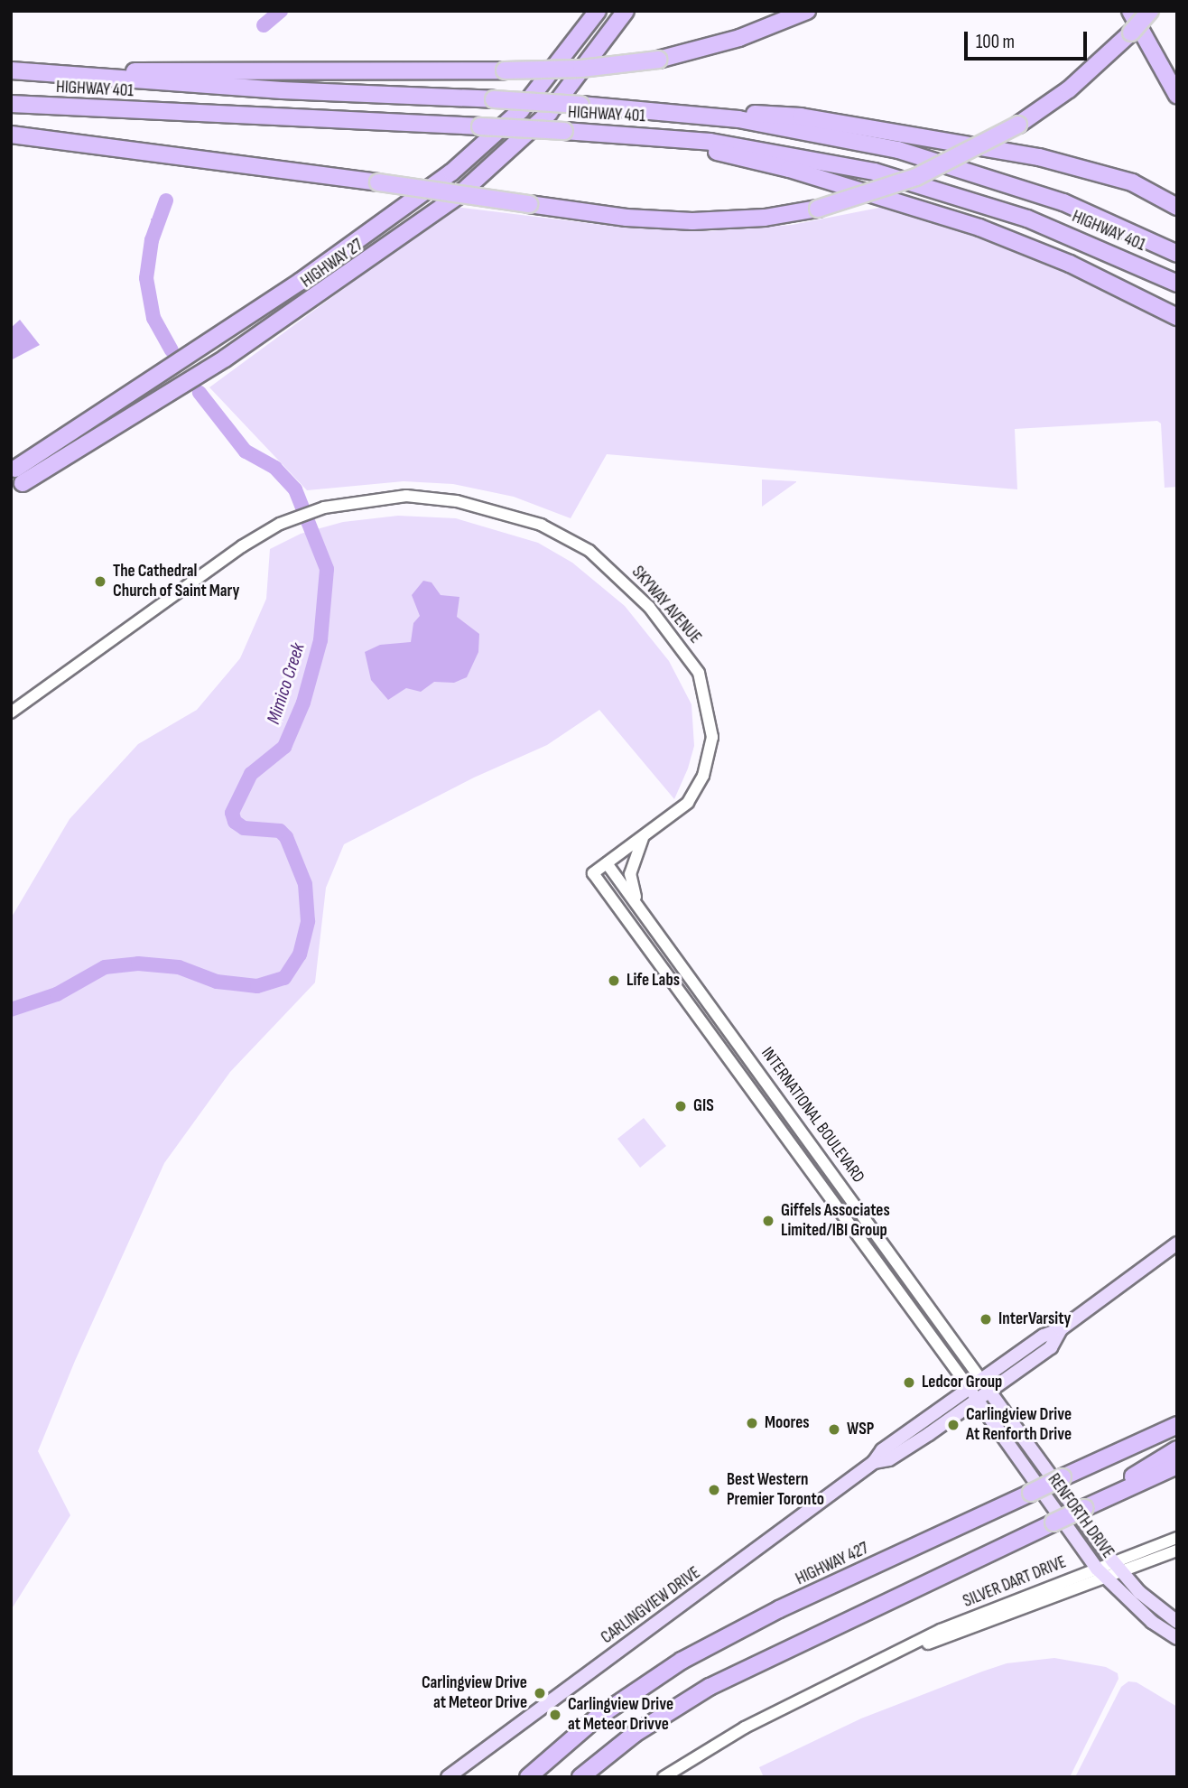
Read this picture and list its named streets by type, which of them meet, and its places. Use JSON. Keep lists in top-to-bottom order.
{
  "streets": {
    "highway": ["HIGHWAY 401", "HIGHWAY 27", "HIGHWAY 427"],
    "main road": ["RENFORTH DRIVE", "CARLINGVIEW DRIVE"],
    "street": ["SKYWAY AVENUE", "INTERNATIONAL BOULEVARD", "SILVER DART DRIVE"]
  },
  "crossings": [
    ["SKYWAY AVENUE", "INTERNATIONAL BOULEVARD"],
    ["INTERNATIONAL BOULEVARD", "RENFORTH DRIVE"],
    ["INTERNATIONAL BOULEVARD", "CARLINGVIEW DRIVE"],
    ["RENFORTH DRIVE", "SILVER DART DRIVE"],
    ["RENFORTH DRIVE", "CARLINGVIEW DRIVE"]
  ],
  "water": ["Mimico Creek"],
  "places": [
    "The Cathedral Church of Saint Mary",
    "Life Labs",
    "GIS",
    "Giffels Associates Limited/IBI Group",
    "InterVarsity",
    "Ledcor Group",
    "Moores",
    "Carlingview Drive At Renforth Drive",
    "WSP",
    "Best Western Premier Toronto",
    "Carlingview Drive at Meteor Drive",
    "Carlingview Drive at Meteor Drivve"
  ],
  "scale_bar": "100 m"
}
